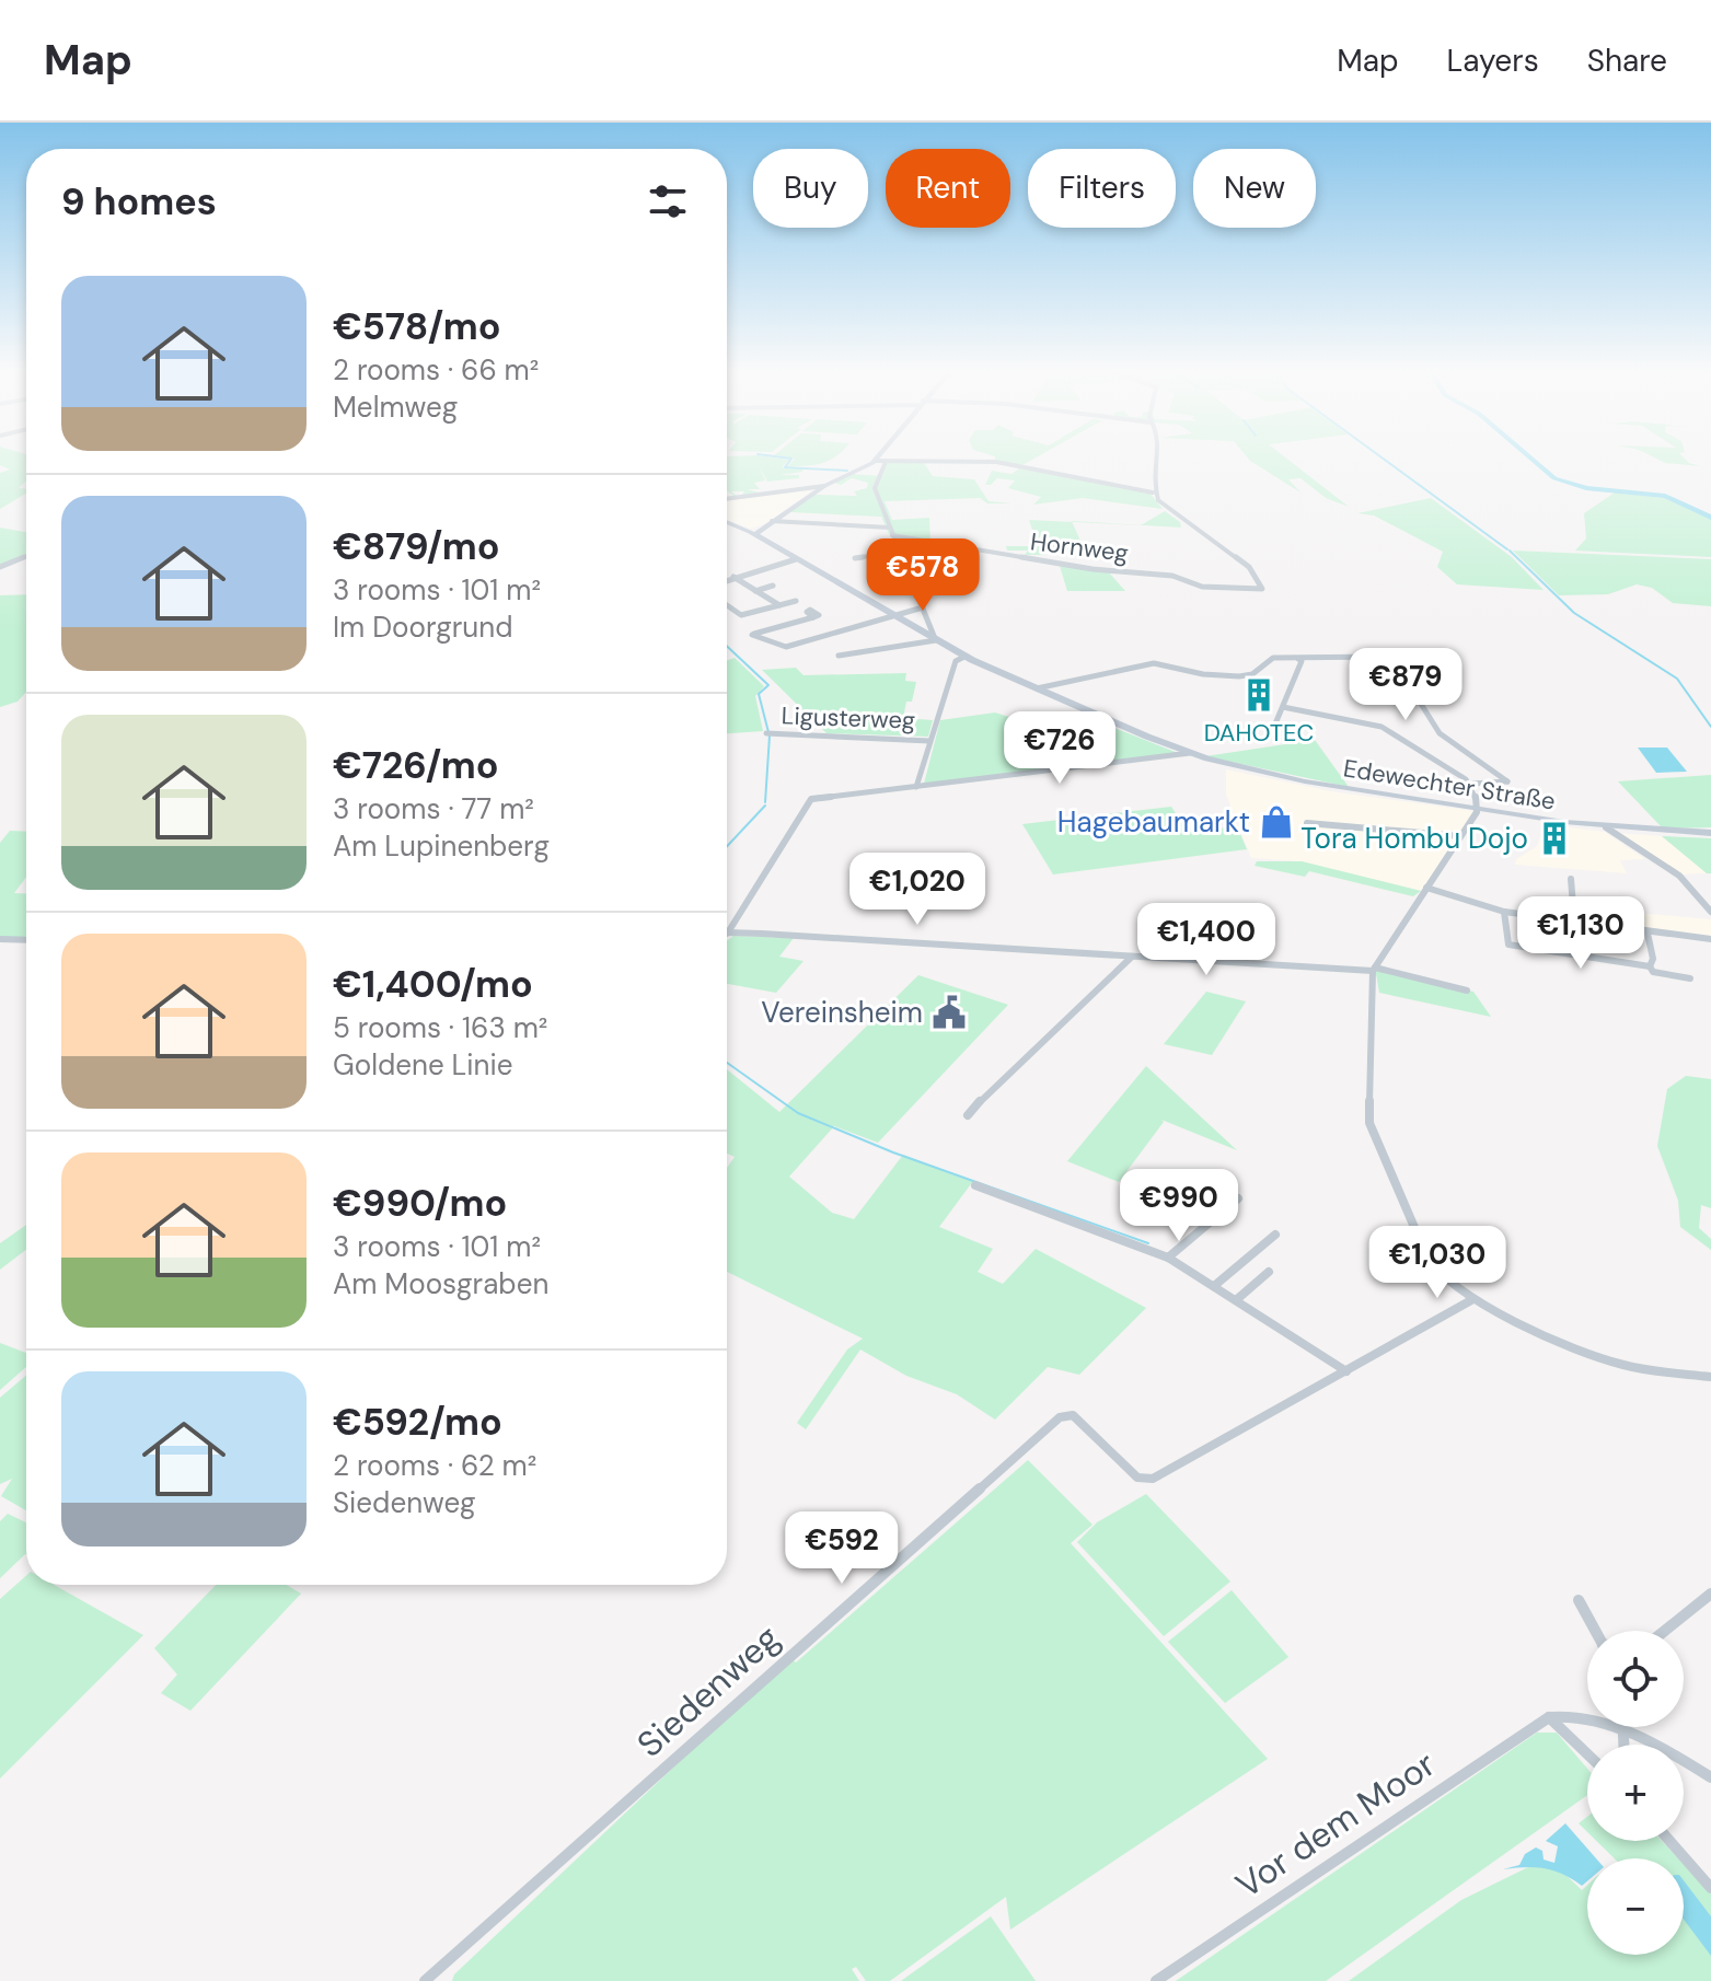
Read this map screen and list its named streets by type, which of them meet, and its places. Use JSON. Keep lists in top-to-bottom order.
{
  "streets": {
    "main road": ["Edewechter Straße"],
    "street": [
      "Hornweg",
      "Ligusterweg",
      "Siedenweg",
      "Vor dem Moor"
    ]
  },
  "places": {
    "building": ["DAHOTEC", "Tora Hombu Dojo"],
    "shop": ["Hagebaumarkt"],
    "public building": ["Vereinsheim"]
  },
  "page": {
    "header": "Map",
    "nav": ["Map", "Layers", "Share"],
    "chip": [
      "Buy",
      "Rent",
      "Filters",
      "New"
    ],
    "heading": "9 homes",
    "list": [
      {
        "name": "€578/mo",
        "note": "2 rooms · 66 m² · Melmweg"
      },
      {
        "name": "€879/mo",
        "note": "3 rooms · 101 m² · Im Doorgrund"
      },
      {
        "name": "€726/mo",
        "note": "3 rooms · 77 m² · Am Lupinenberg"
      },
      {
        "name": "€1,400/mo",
        "note": "5 rooms · 163 m² · Goldene Linie"
      },
      {
        "name": "€990/mo",
        "note": "3 rooms · 101 m² · Am Moosgraben"
      },
      {
        "name": "€592/mo",
        "note": "2 rooms · 62 m² · Siedenweg"
      }
    ],
    "price": [
      "€578",
      "€879",
      "€726",
      "€1,020",
      "€1,130",
      "€1,400",
      "€990",
      "€1,030",
      "€592"
    ],
    "map_buttons": ["+", "−"]
  }
}
